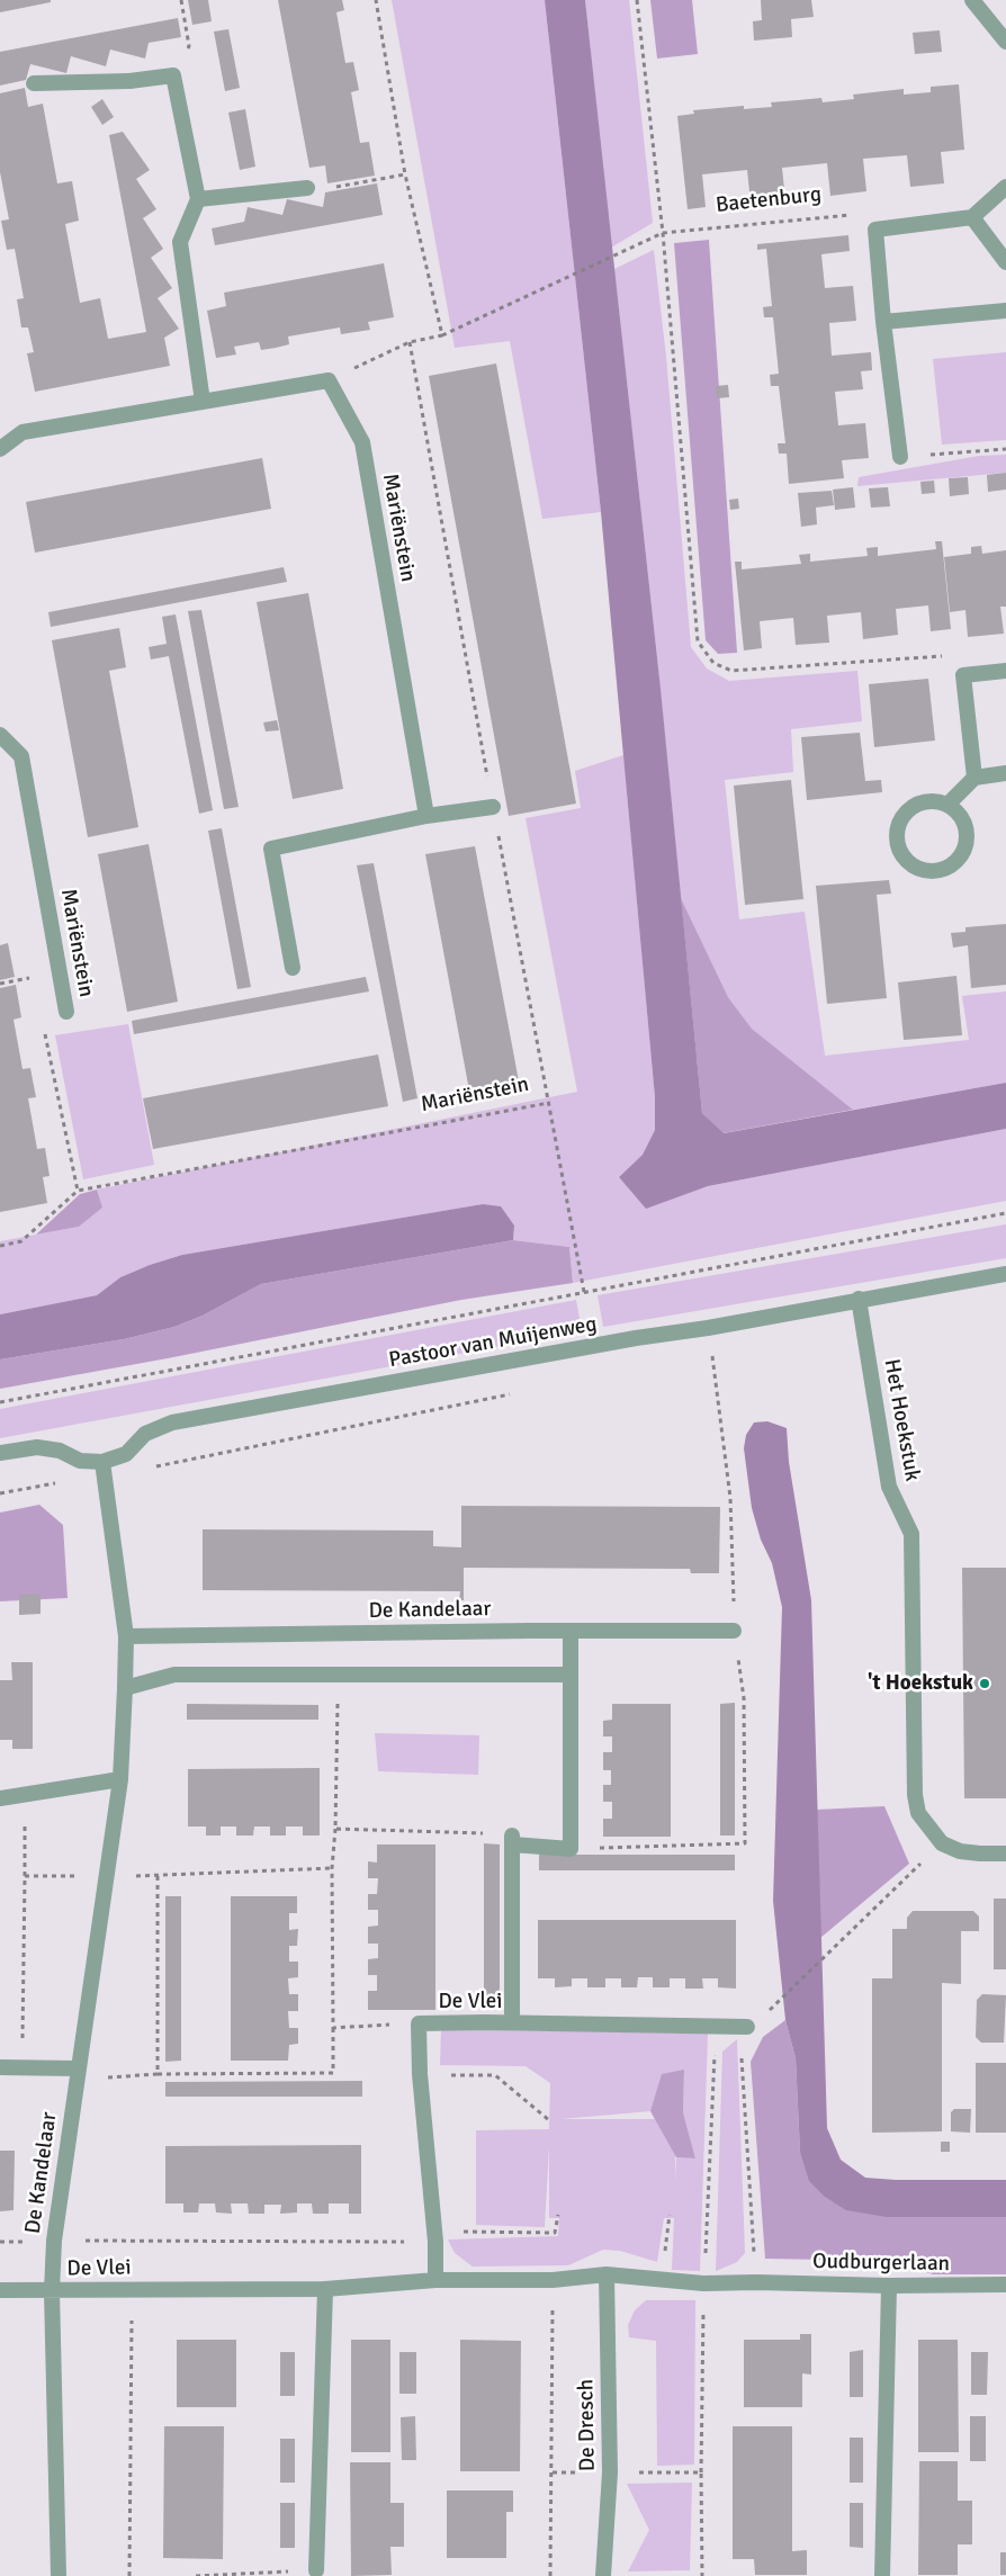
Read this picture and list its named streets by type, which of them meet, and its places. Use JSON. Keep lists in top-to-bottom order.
{
  "streets": {
    "street": [
      "Mariënstein",
      "Pastoor van Muijenweg",
      "Het Hoekstuk",
      "De Kandelaar",
      "De Vlei",
      "Oudburgerlaan",
      "De Dresch"
    ],
    "path": ["Baetenburg"]
  },
  "crossings": [
    ["Baetenburg", "Mariënstein"],
    ["Pastoor van Muijenweg", "Het Hoekstuk"],
    ["Pastoor van Muijenweg", "De Kandelaar"],
    ["De Kandelaar", "De Vlei"],
    ["De Vlei", "Oudburgerlaan"],
    ["De Vlei", "De Dresch"]
  ],
  "places": ["'t Hoekstuk"]
}
